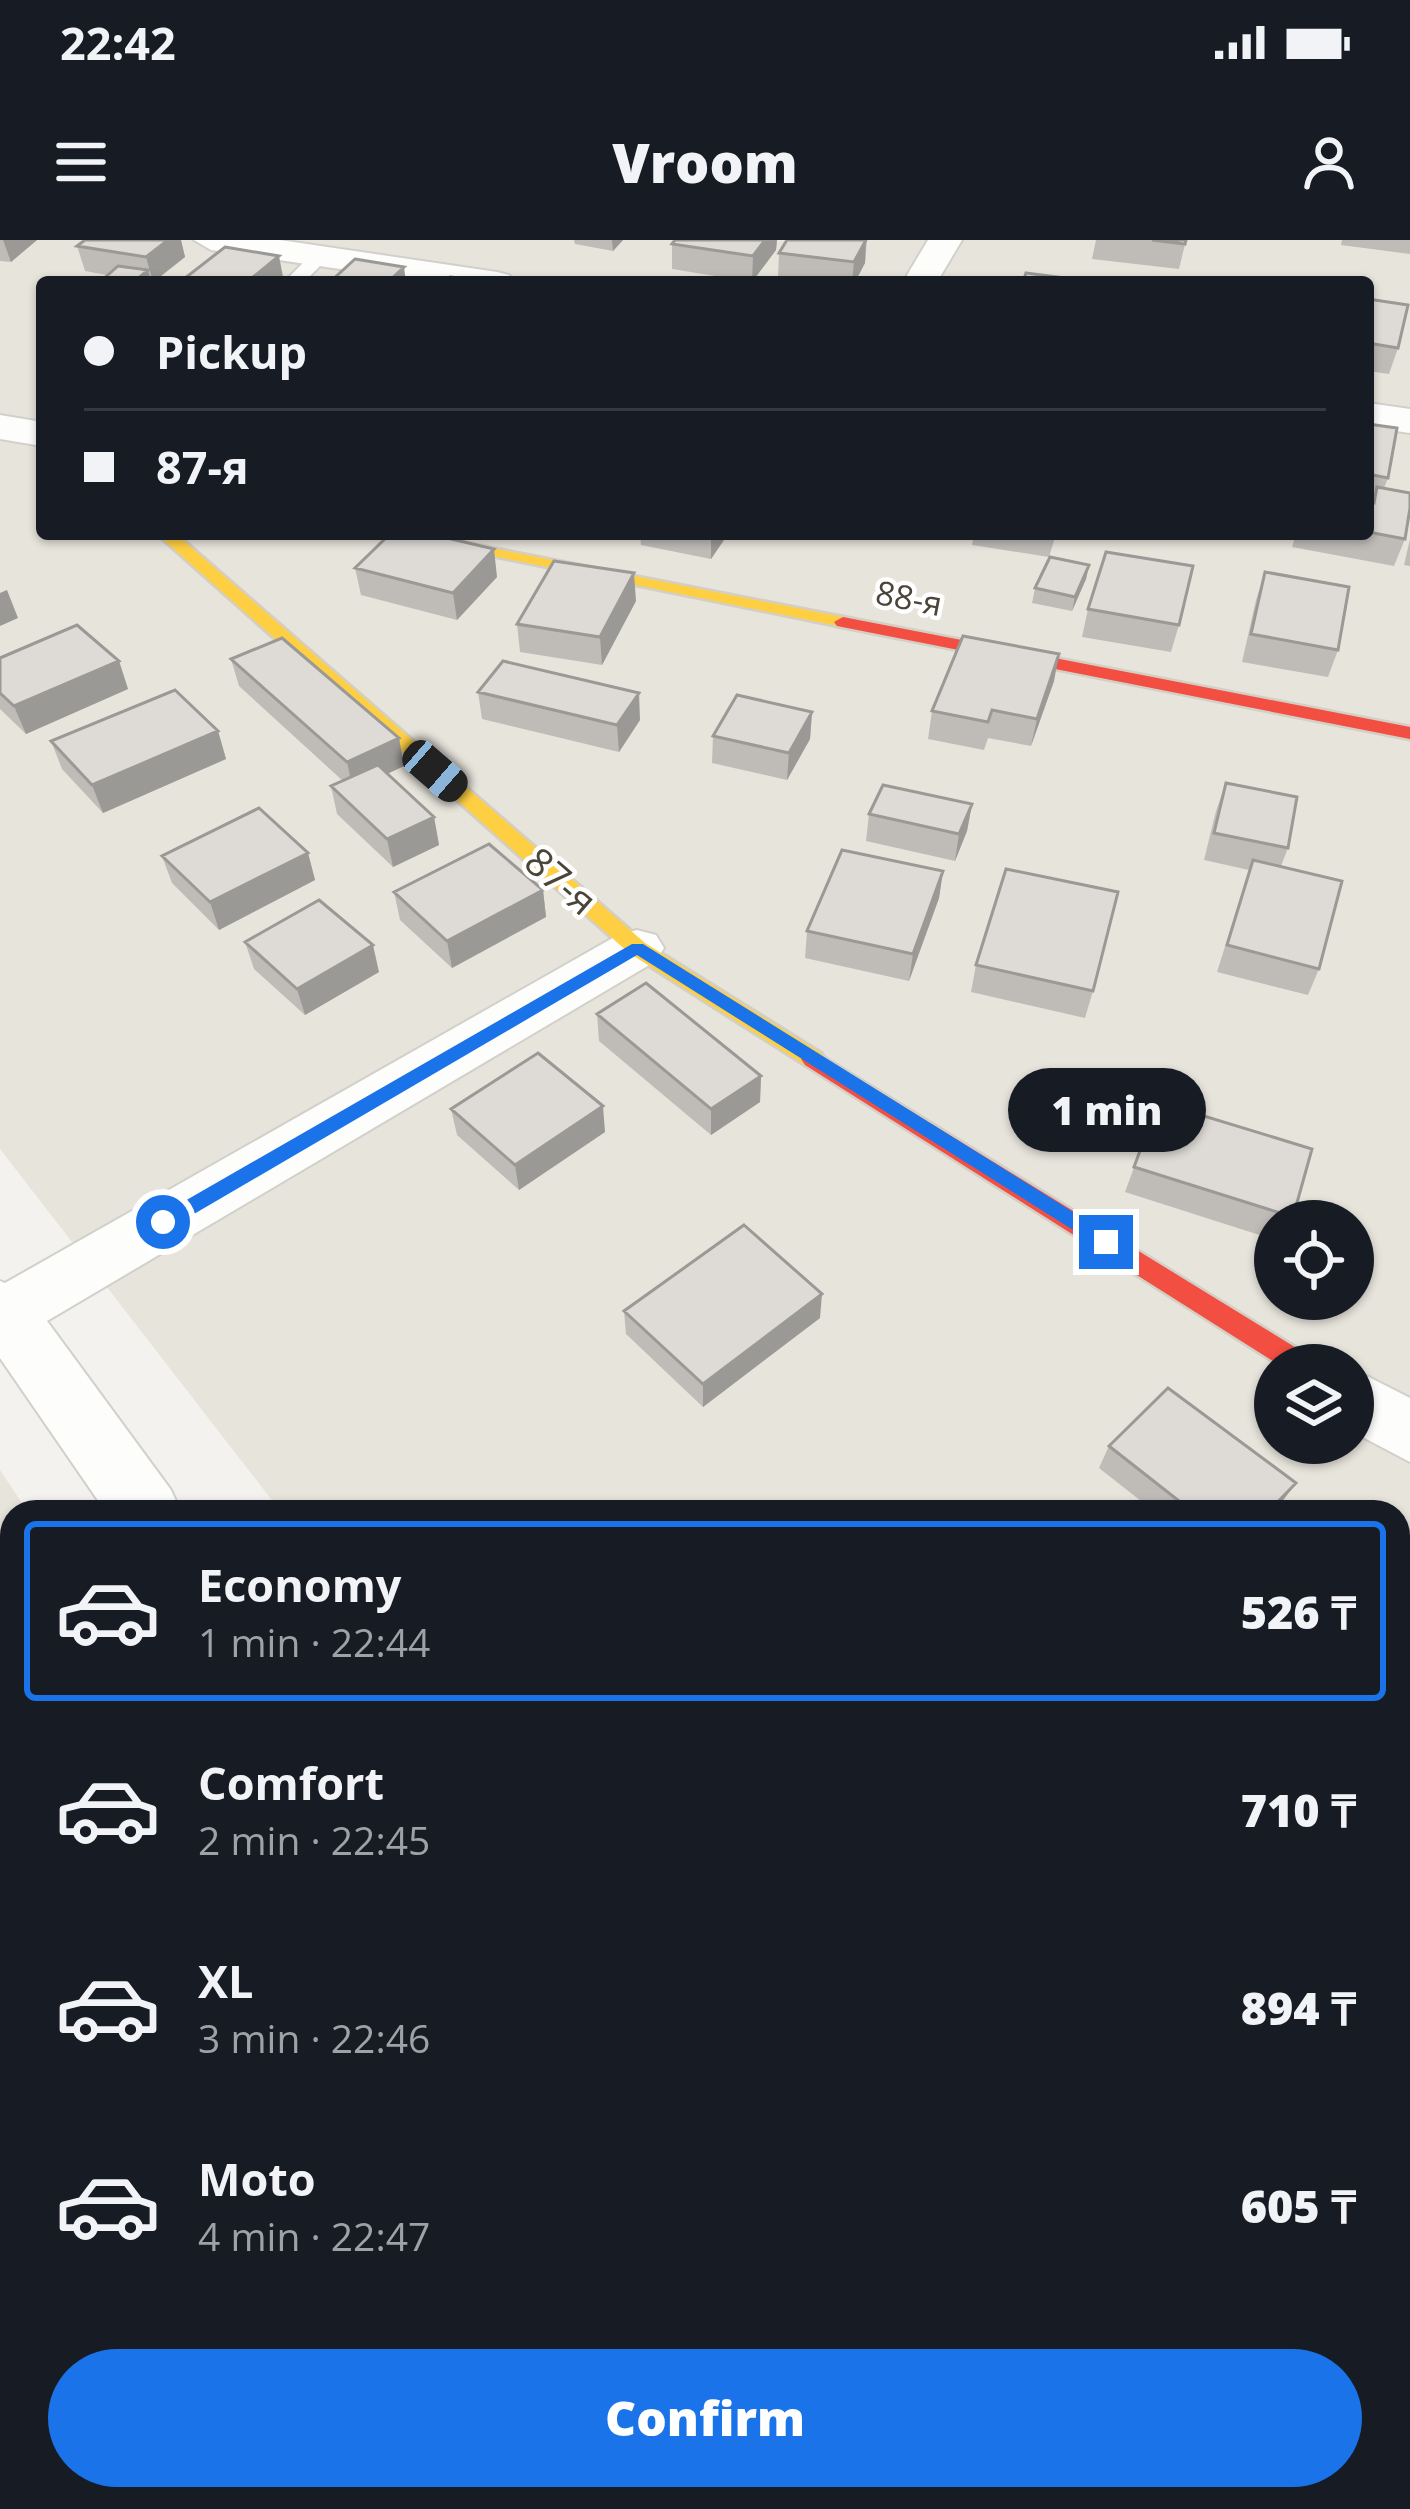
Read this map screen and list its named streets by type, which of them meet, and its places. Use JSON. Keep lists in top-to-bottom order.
{
  "streets": {
    "street": ["88-я", "87-я"]
  },
  "page": {
    "status": "22:42",
    "header": "Vroom",
    "banner": ["Pickup", "87-я"],
    "bubble": "1 min",
    "list": [
      {
        "name": "Economy",
        "note": "1 min · 22:44",
        "value": "526 ₸"
      },
      {
        "name": "Comfort",
        "note": "2 min · 22:45",
        "value": "710 ₸"
      },
      {
        "name": "XL",
        "note": "3 min · 22:46",
        "value": "894 ₸"
      },
      {
        "name": "Moto",
        "note": "4 min · 22:47",
        "value": "605 ₸"
      }
    ],
    "buttons": "Confirm"
  }
}
